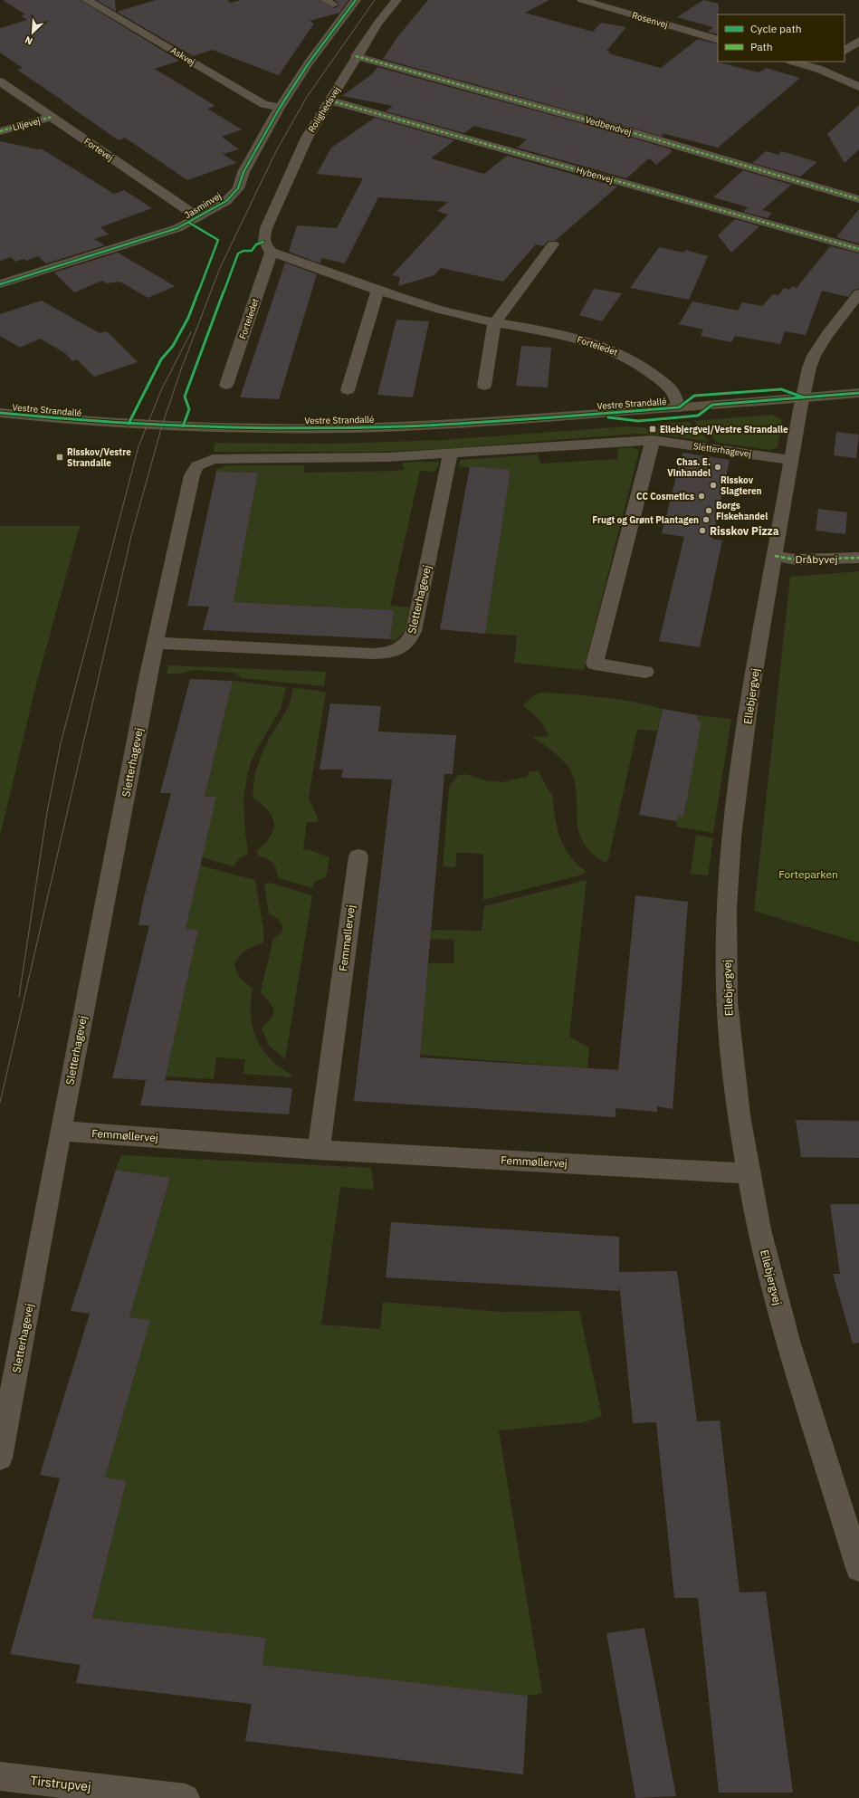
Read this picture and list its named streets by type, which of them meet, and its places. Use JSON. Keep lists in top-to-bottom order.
{
  "streets": {
    "street": [
      "Rosenvej",
      "Askvej",
      "Rolighedsvej",
      "Liljevej",
      "Vedbendvej",
      "Fortevej",
      "Hybenvej",
      "Jasminvej",
      "Forteledet",
      "Vestre Strandallé",
      "Sletterhagevej",
      "Dråbyvej",
      "Ellebjergvej",
      "Femmøllervej",
      "Tirstrupvej"
    ]
  },
  "crossings": [
    ["Askvej", "Jasminvej"],
    ["Rolighedsvej", "Vedbendvej"],
    ["Rolighedsvej", "Hybenvej"],
    ["Rolighedsvej", "Forteledet"],
    ["Liljevej", "Fortevej"],
    ["Fortevej", "Jasminvej"],
    ["Forteledet", "Vestre Strandallé"],
    ["Vestre Strandallé", "Ellebjergvej"],
    ["Sletterhagevej", "Ellebjergvej"],
    ["Sletterhagevej", "Femmøllervej"],
    ["Dråbyvej", "Ellebjergvej"],
    ["Ellebjergvej", "Femmøllervej"]
  ],
  "parks": ["Forteparken"],
  "places": {
    "transit": ["Ellebjergvej/Vestre Strandalle", "Risskov/Vestre Strandalle"],
    "other": [
      "Chas. E. Vinhandel",
      "Risskov Slagteren",
      "CC Cosmetics",
      "Borgs Fiskehandel",
      "Frugt og Grønt Plantagen",
      "Risskov Pizza"
    ]
  },
  "legend": ["Cycle path", "Path"],
  "north": "bottom left"
}
